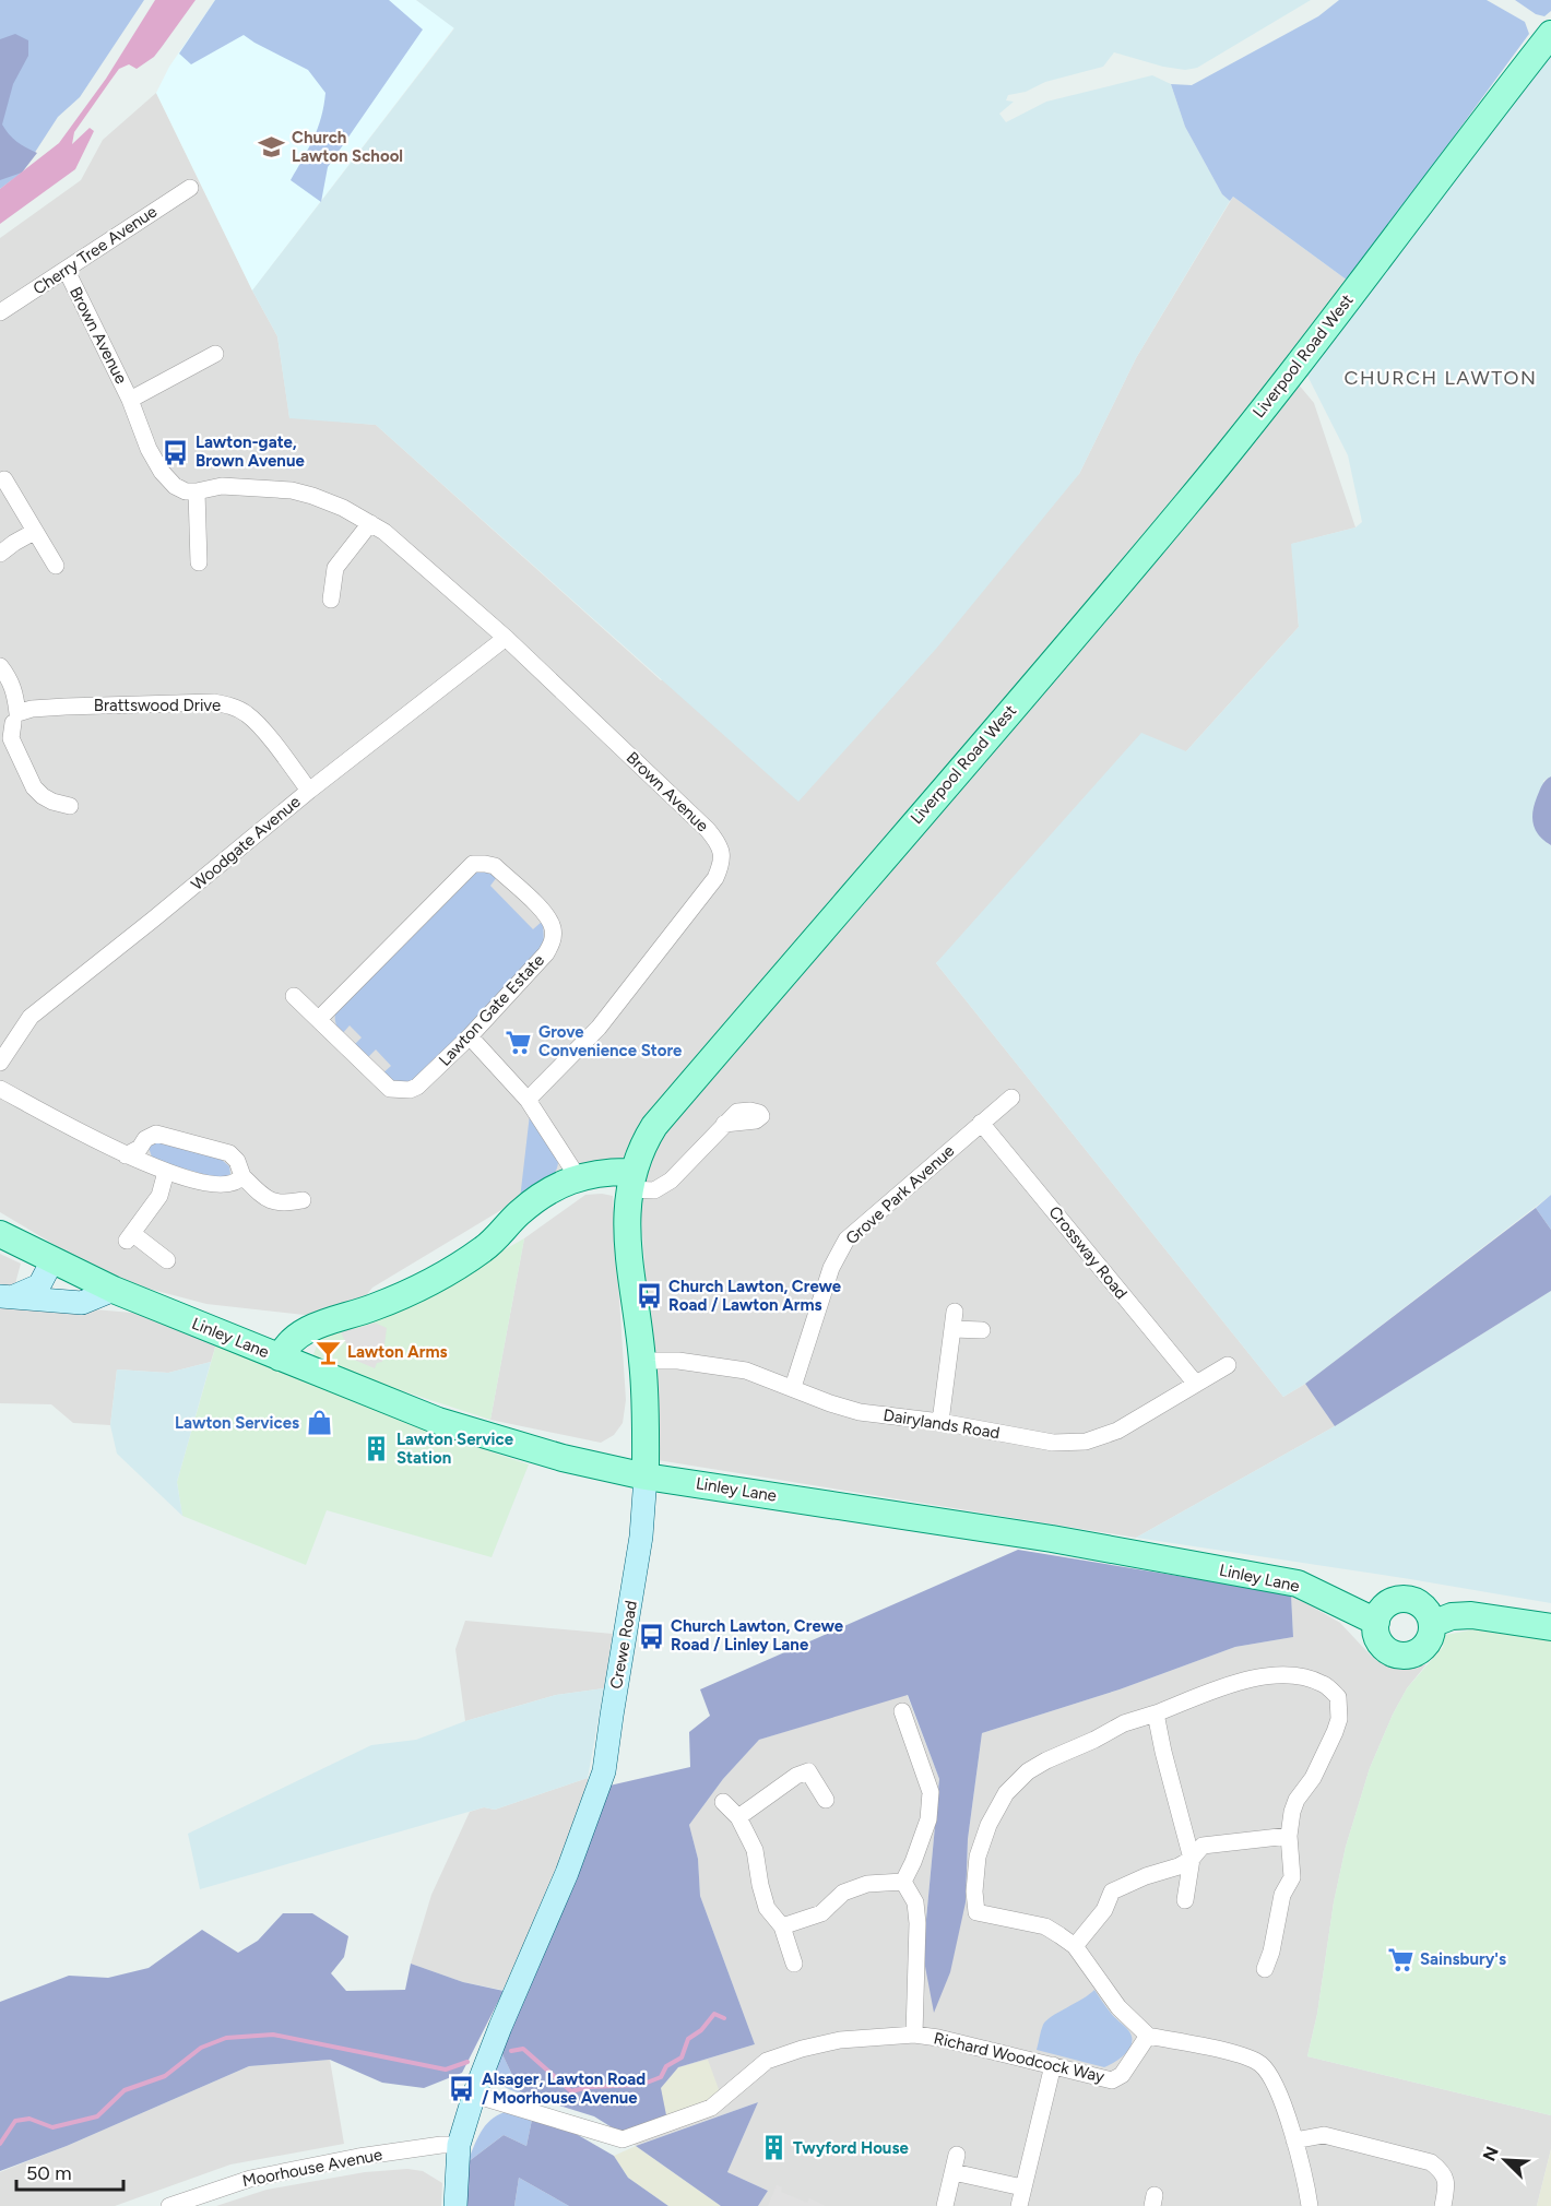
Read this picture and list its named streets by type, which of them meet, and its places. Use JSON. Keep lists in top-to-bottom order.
{
  "streets": {
    "main road": ["Liverpool Road West", "Linley Lane", "Crewe Road"],
    "street": [
      "Cherry Tree Avenue",
      "Brown Avenue",
      "Brattswood Drive",
      "Woodgate Avenue",
      "Lawton Gate Estate",
      "Grove Park Avenue",
      "Crossway Road",
      "Dairylands Road",
      "Richard Woodcock Way",
      "Moorhouse Avenue"
    ]
  },
  "crossings": [
    ["Cherry Tree Avenue", "Brown Avenue"],
    ["Brown Avenue", "Woodgate Avenue"],
    ["Liverpool Road West", "Crewe Road"],
    ["Brattswood Drive", "Woodgate Avenue"],
    ["Grove Park Avenue", "Crossway Road"],
    ["Grove Park Avenue", "Dairylands Road"],
    ["Crossway Road", "Dairylands Road"],
    ["Linley Lane", "Crewe Road"],
    ["Dairylands Road", "Crewe Road"],
    ["Crewe Road", "Richard Woodcock Way"],
    ["Crewe Road", "Moorhouse Avenue"]
  ],
  "districts": ["CHURCH LAWTON"],
  "places": {
    "school or university": ["Church Lawton School"],
    "bus stop": [
      "Lawton-gate, Brown Avenue",
      "Church Lawton, Crewe Road / Lawton Arms",
      "Church Lawton, Crewe Road / Linley Lane",
      "Alsager, Lawton Road / Moorhouse Avenue"
    ],
    "supermarket": ["Grove Convenience Store", "Sainsbury's"],
    "bar": ["Lawton Arms"],
    "shop": ["Lawton Services"],
    "building": ["Lawton Service Station", "Twyford House"]
  },
  "scale_bar": "50 m",
  "north": "top left"
}
